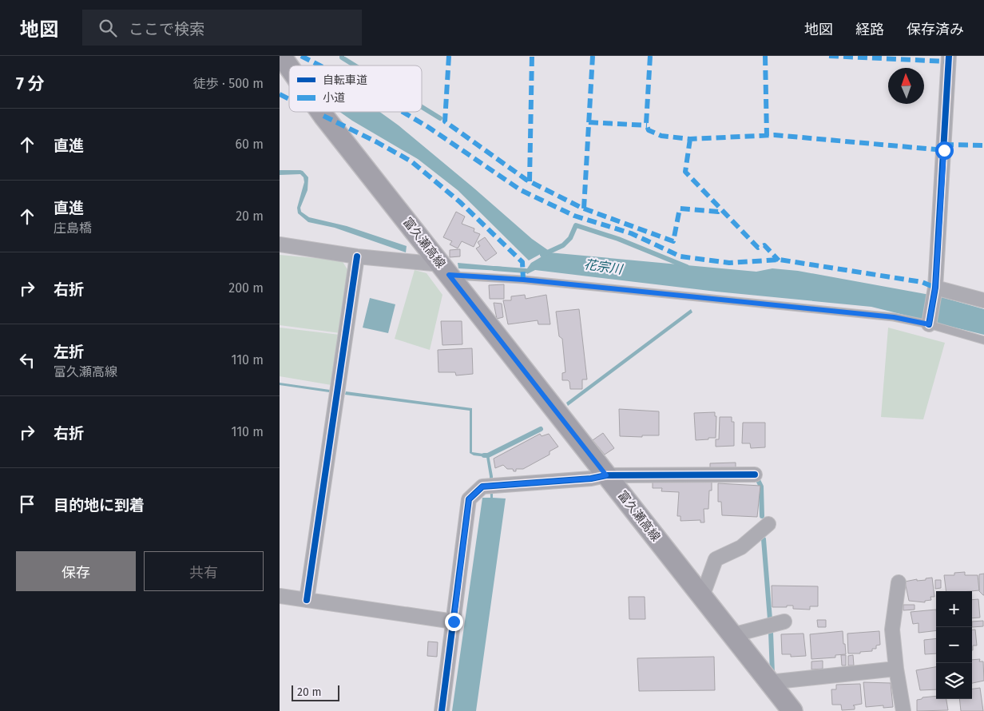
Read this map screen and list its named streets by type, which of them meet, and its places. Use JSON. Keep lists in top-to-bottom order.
{
  "streets": {
    "main road": ["富久瀬高線"]
  },
  "water": ["花宗川"],
  "legend": ["自転車道", "小道"],
  "scale_bar": "20 m",
  "north": "top",
  "page": {
    "header": "地図",
    "search": "ここで検索",
    "nav": ["地図", "経路", "保存済み"],
    "heading": ["7 分", "徒歩 · 500 m"],
    "list": [
      ["直進", "60 m"],
      ["直進", "庄島橋", "20 m"],
      ["右折", "200 m"],
      ["左折", "富久瀬高線", "110 m"],
      ["右折", "110 m"],
      "目的地に到着"
    ],
    "buttons": ["保存", "共有"],
    "map_buttons": ["+", "−"],
    "scale": "20 m"
  }
}
